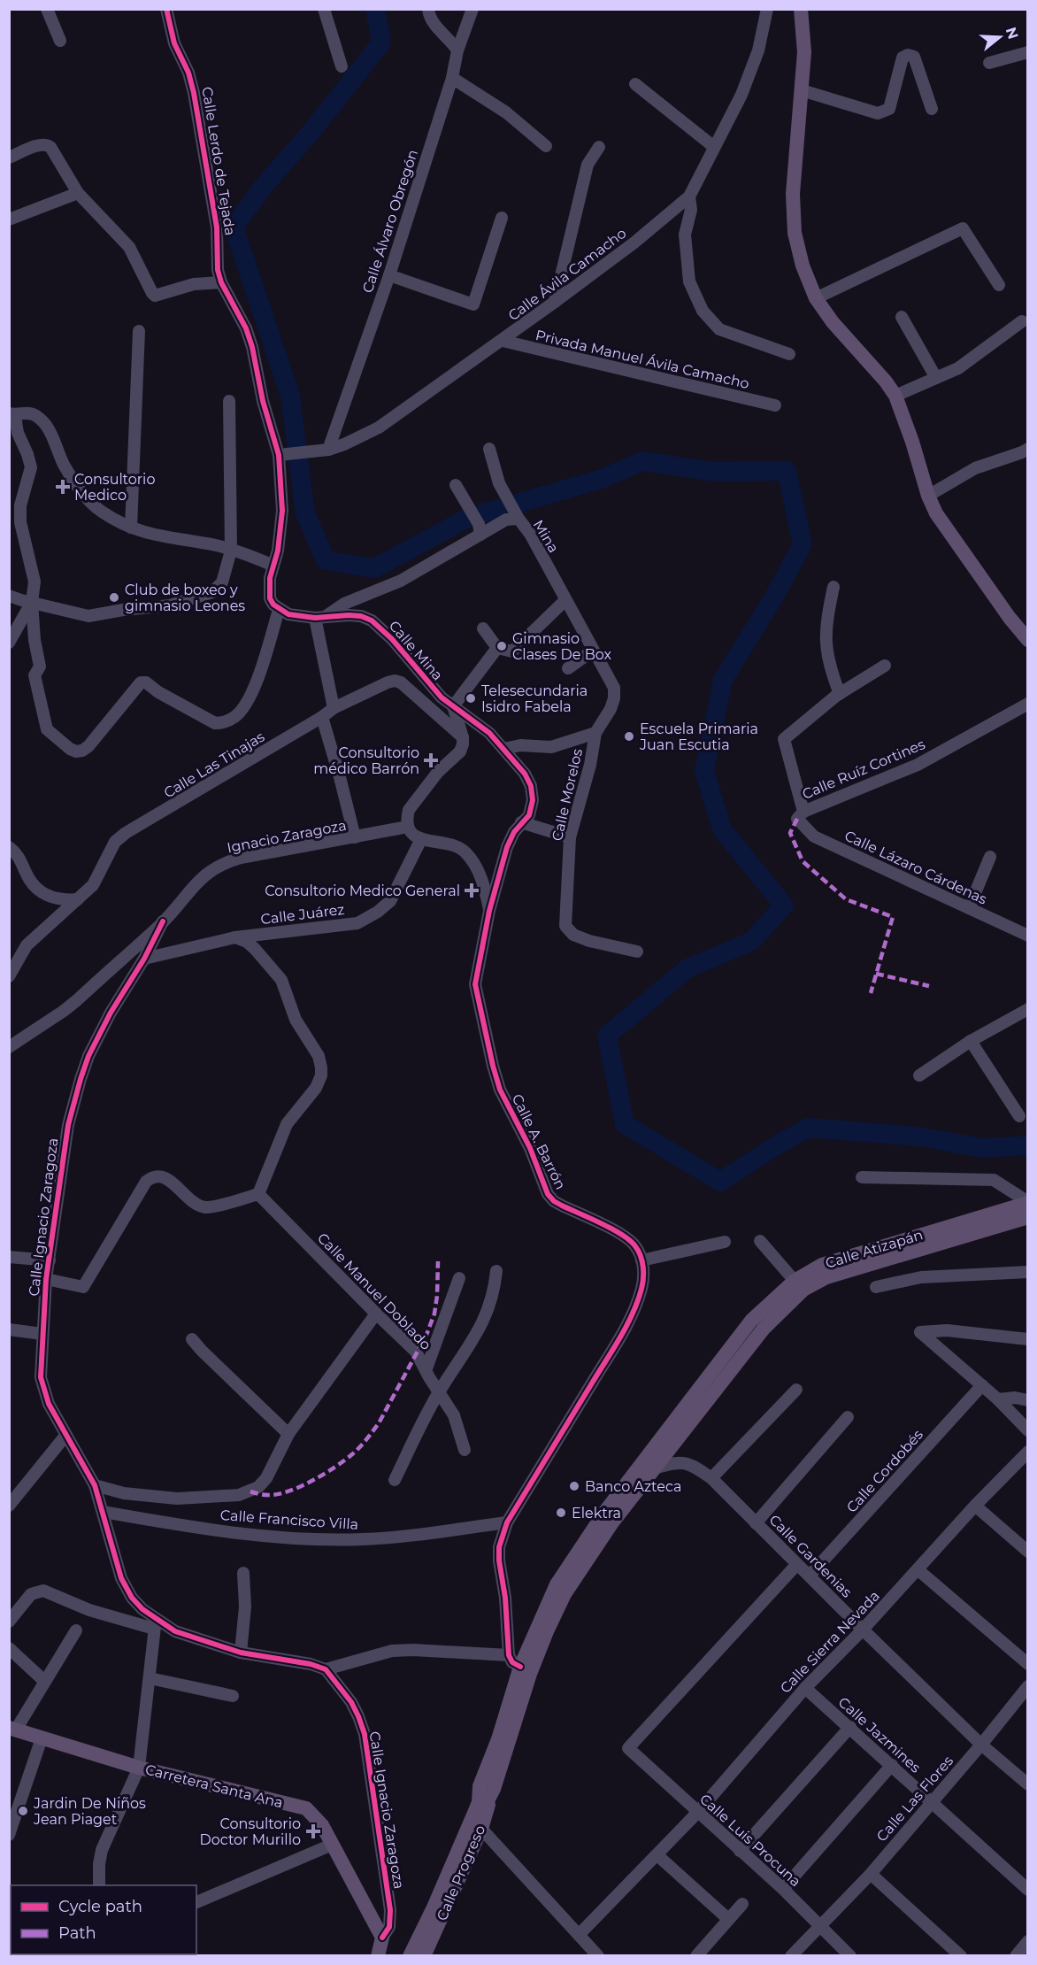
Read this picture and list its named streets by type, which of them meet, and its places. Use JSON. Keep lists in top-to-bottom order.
{
  "streets": {
    "main road": [
      "Calle Ignacio Zaragoza",
      "Calle Atizapán",
      "Carretera Santa Ana",
      "Calle Progreso"
    ],
    "street": [
      "Calle Lerdo de Tejada",
      "Calle Álvaro Obregón",
      "Calle Ávila Camacho",
      "Privada Manuel Ávila Camacho",
      "Mina",
      "Calle Mina",
      "Calle Las Tinajas",
      "Calle Ruíz Cortines",
      "Calle Morelos",
      "Ignacio Zaragoza",
      "Calle Lázaro Cárdenas",
      "Calle Juárez",
      "Calle A. Barrón",
      "Calle Manuel Doblado",
      "Calle Cordobés",
      "Calle Francisco Villa",
      "Calle Gardenias",
      "Calle Sierra Nevada",
      "Calle Jazmines",
      "Calle Las Flores",
      "Calle Luis Procuna"
    ]
  },
  "crossings": [
    ["Calle Lerdo de Tejada", "Calle Ávila Camacho"],
    ["Calle Álvaro Obregón", "Calle Ávila Camacho"],
    ["Calle Ávila Camacho", "Privada Manuel Ávila Camacho"],
    ["Mina", "Calle Mina"],
    ["Mina", "Calle Morelos"],
    ["Calle Mina", "Calle Morelos"],
    ["Calle Mina", "Calle A. Barrón"],
    ["Calle Ruíz Cortines", "Calle Lázaro Cárdenas"],
    ["Calle Morelos", "Calle A. Barrón"],
    ["Ignacio Zaragoza", "Calle Ignacio Zaragoza"],
    ["Calle Juárez", "Calle Ignacio Zaragoza"],
    ["Calle Ignacio Zaragoza", "Calle Francisco Villa"],
    ["Calle Ignacio Zaragoza", "Carretera Santa Ana"],
    ["Calle Atizapán", "Calle Gardenias"],
    ["Calle Cordobés", "Calle Gardenias"],
    ["Calle Gardenias", "Calle Sierra Nevada"],
    ["Calle Gardenias", "Calle Las Flores"],
    ["Calle Gardenias", "Calle Luis Procuna"],
    ["Calle Sierra Nevada", "Calle Jazmines"],
    ["Calle Sierra Nevada", "Calle Luis Procuna"],
    ["Calle Jazmines", "Calle Las Flores"],
    ["Calle Las Flores", "Calle Luis Procuna"]
  ],
  "places": {
    "health": [
      "Consultorio Medico",
      "Consultorio médico Barrón",
      "Consultorio Medico General",
      "Consultorio Doctor Murillo"
    ],
    "other": [
      "Club de boxeo y gimnasio Leones",
      "Gimnasio Clases De Box",
      "Telesecundaria Isidro Fabela",
      "Escuela Primaria Juan Escutia",
      "Banco Azteca",
      "Elektra",
      "Jardin De Niños Jean Piaget"
    ]
  },
  "legend": ["Cycle path", "Path"],
  "north": "right"
}
